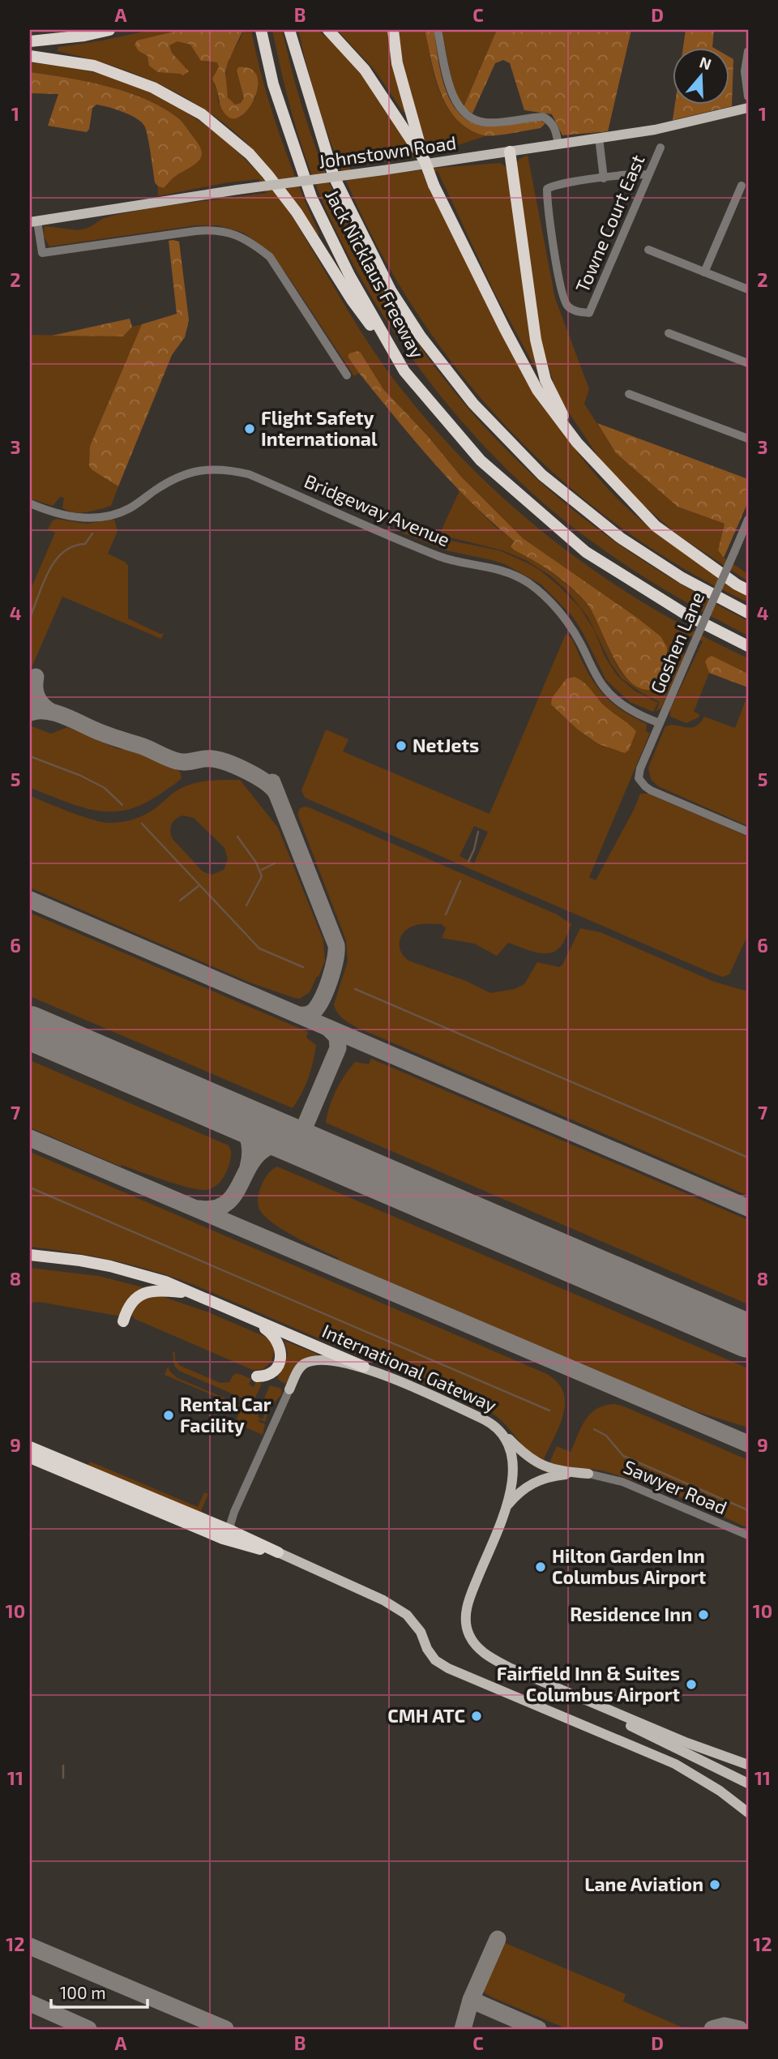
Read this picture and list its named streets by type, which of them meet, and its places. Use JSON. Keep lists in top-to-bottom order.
{
  "streets": {
    "highway": ["Jack Nicklaus Freeway", "International Gateway"],
    "main road": ["Johnstown Road"],
    "street": [
      "Towne Court East",
      "Bridgeway Avenue",
      "Goshen Lane",
      "Sawyer Road"
    ]
  },
  "crossings": [
    ["Bridgeway Avenue", "Goshen Lane"]
  ],
  "places": [
    "Flight Safety International",
    "NetJets",
    "Rental Car Facility",
    "Hilton Garden Inn Columbus Airport",
    "Residence Inn",
    "Fairfield Inn & Suites Columbus Airport",
    "CMH ATC",
    "Lane Aviation"
  ],
  "scale_bar": "100 m",
  "north": "top",
  "grid": {
    "columns": [
      "A",
      "B",
      "C",
      "D"
    ],
    "rows": [
      "1",
      "2",
      "3",
      "4",
      "5",
      "6",
      "7",
      "8",
      "9",
      "10",
      "11",
      "12"
    ]
  }
}
